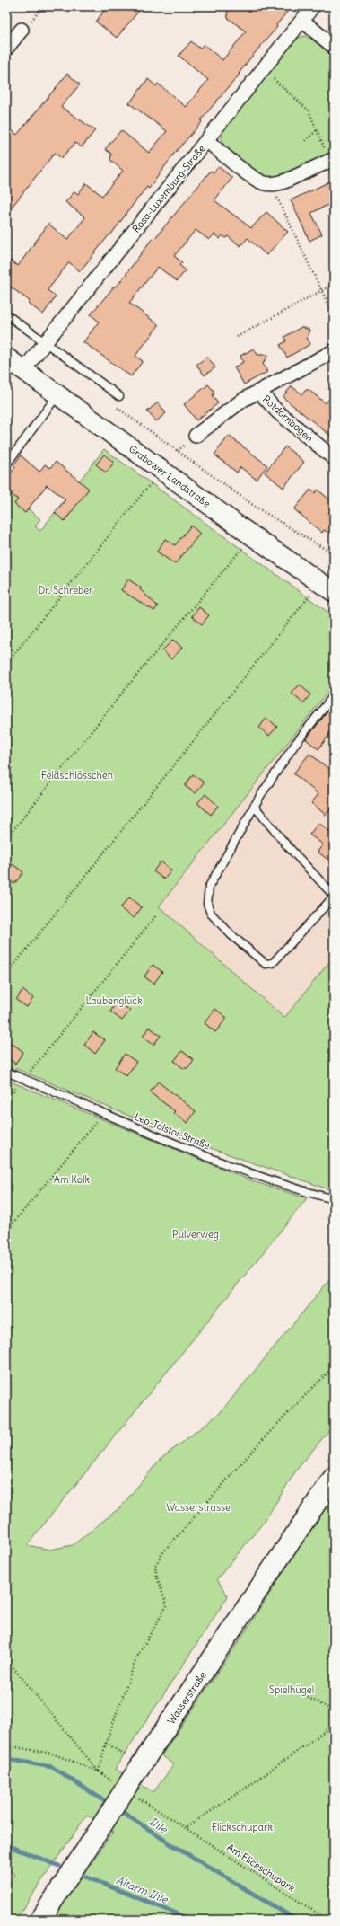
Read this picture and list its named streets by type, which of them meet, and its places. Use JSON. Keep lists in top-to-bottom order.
{
  "streets": {
    "main road": ["Grabower Landstraße", "Wasserstraße"],
    "street": ["Rosa-Luxemburg-Straße", "Rotdornbogen"],
    "lane": ["Leo-Tolstoi-Straße"],
    "path": ["Am Flickschupark"]
  },
  "crossings": [
    ["Rosa-Luxemburg-Straße", "Grabower Landstraße"],
    ["Wasserstraße", "Am Flickschupark"]
  ],
  "water": ["Ihle", "Altarm Ihle"],
  "parks": [
    "Dr. Schreber",
    "Feldschlösschen",
    "Laubenglück",
    "Am Kolk",
    "Pulverweg",
    "Wasserstrasse",
    "Spielhügel",
    "Flickschupark"
  ]
}
